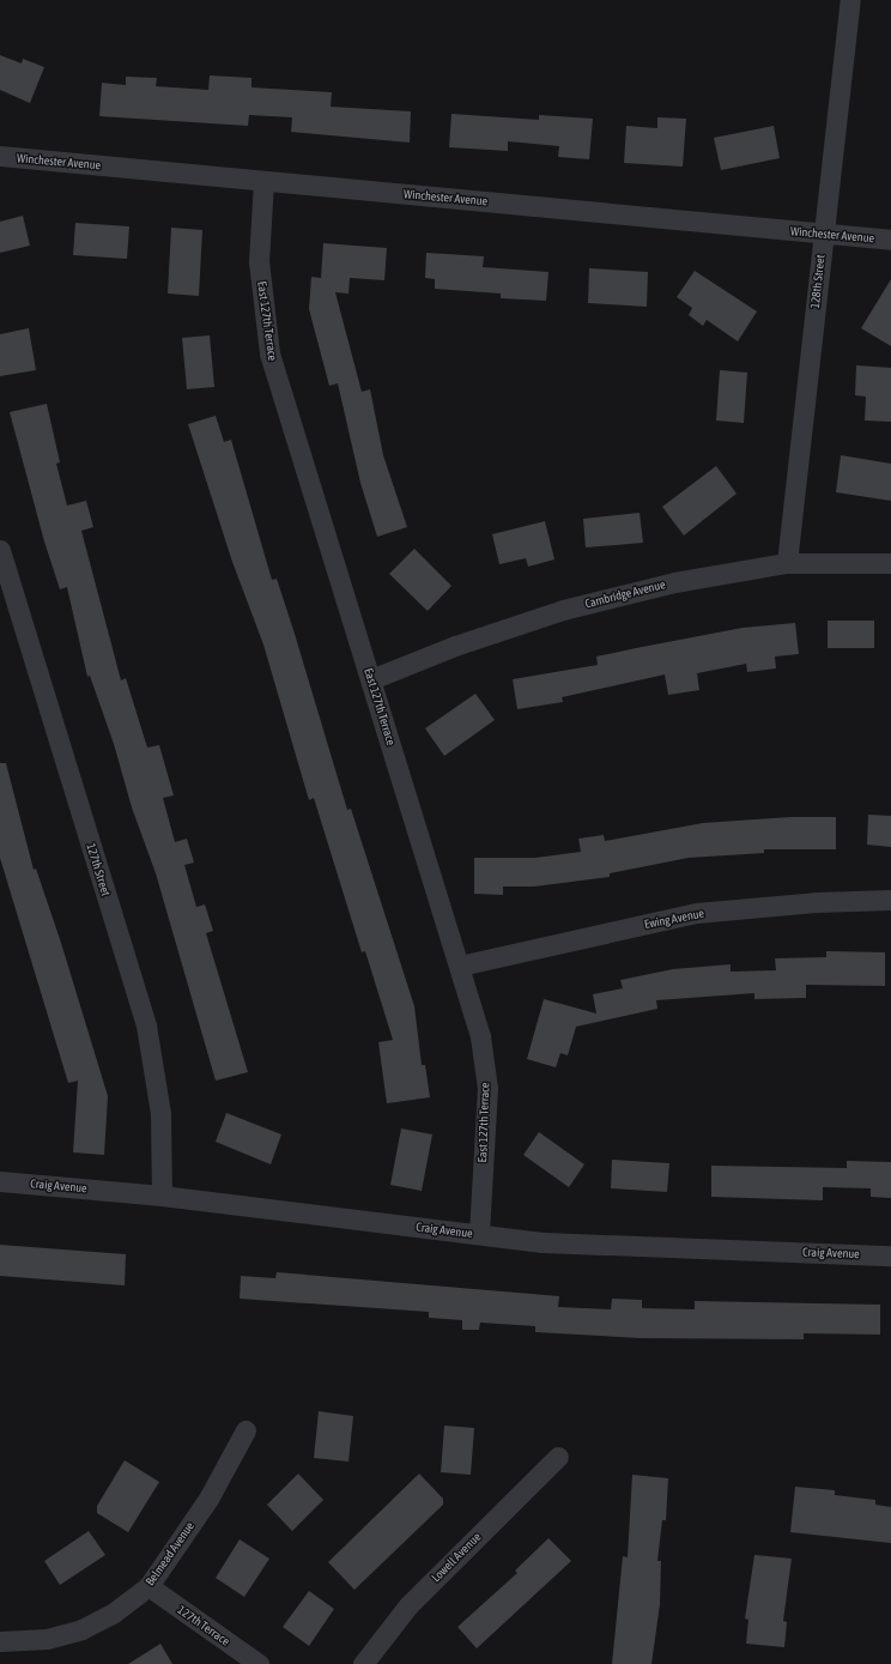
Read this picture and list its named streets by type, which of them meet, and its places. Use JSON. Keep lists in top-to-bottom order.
{
  "streets": {
    "street": [
      "Winchester Avenue",
      "128th Street",
      "East 127th Terrace",
      "Cambridge Avenue",
      "127th Street",
      "Ewing Avenue",
      "Craig Avenue",
      "Belmead Avenue",
      "Lowell Avenue",
      "127th Terrace"
    ]
  },
  "crossings": [
    ["Winchester Avenue", "128th Street"],
    ["Winchester Avenue", "East 127th Terrace"],
    ["128th Street", "Cambridge Avenue"],
    ["East 127th Terrace", "Cambridge Avenue"],
    ["East 127th Terrace", "Ewing Avenue"],
    ["East 127th Terrace", "Craig Avenue"],
    ["127th Street", "Craig Avenue"],
    ["Belmead Avenue", "127th Terrace"]
  ]
}
